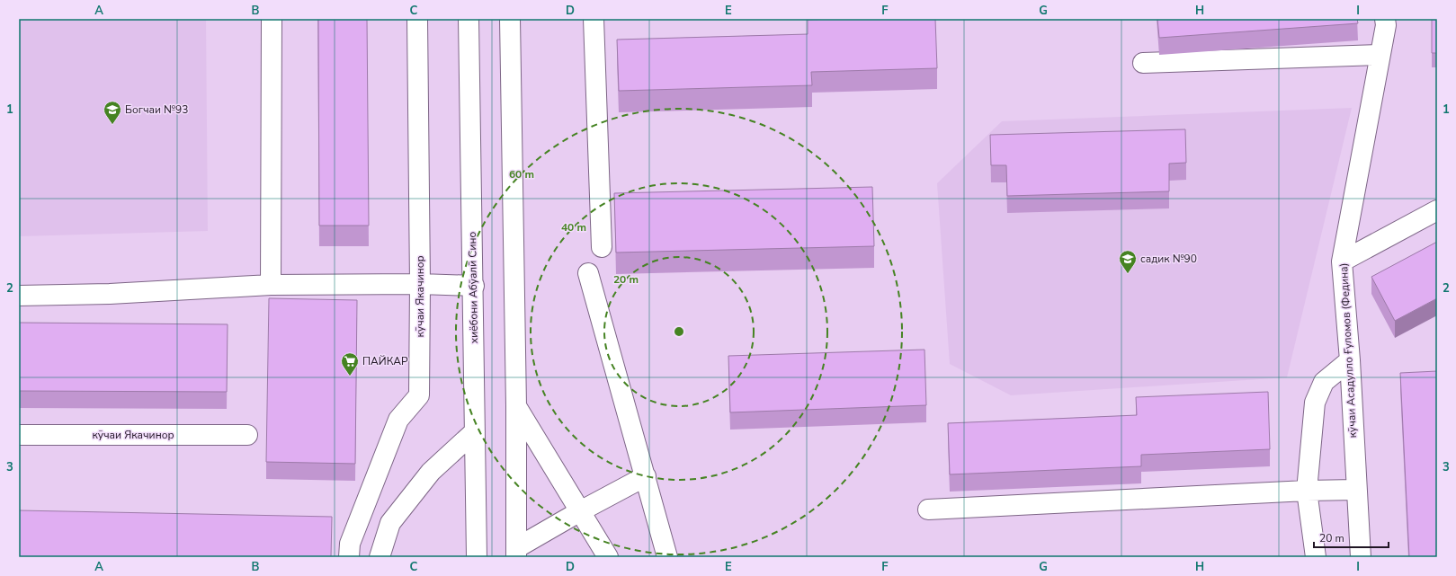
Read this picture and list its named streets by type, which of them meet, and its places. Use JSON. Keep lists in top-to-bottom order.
{
  "streets": {
    "main road": ["хиёбони Абӯалӣ Сино", "кӯчаи Якачинор", "кӯчаи Асадулло Ғуломов (Федина)"]
  },
  "places": {
    "school or university": ["Богчаи №93", "садик №90"],
    "supermarket": ["ПАЙКАР"]
  },
  "scale_bar": "20 m",
  "grid": {
    "columns": [
      "A",
      "B",
      "C",
      "D",
      "E",
      "F",
      "G",
      "H",
      "I"
    ],
    "rows": ["1", "2", "3"]
  },
  "rings": ["60 m", "40 m", "20 m"]
}
